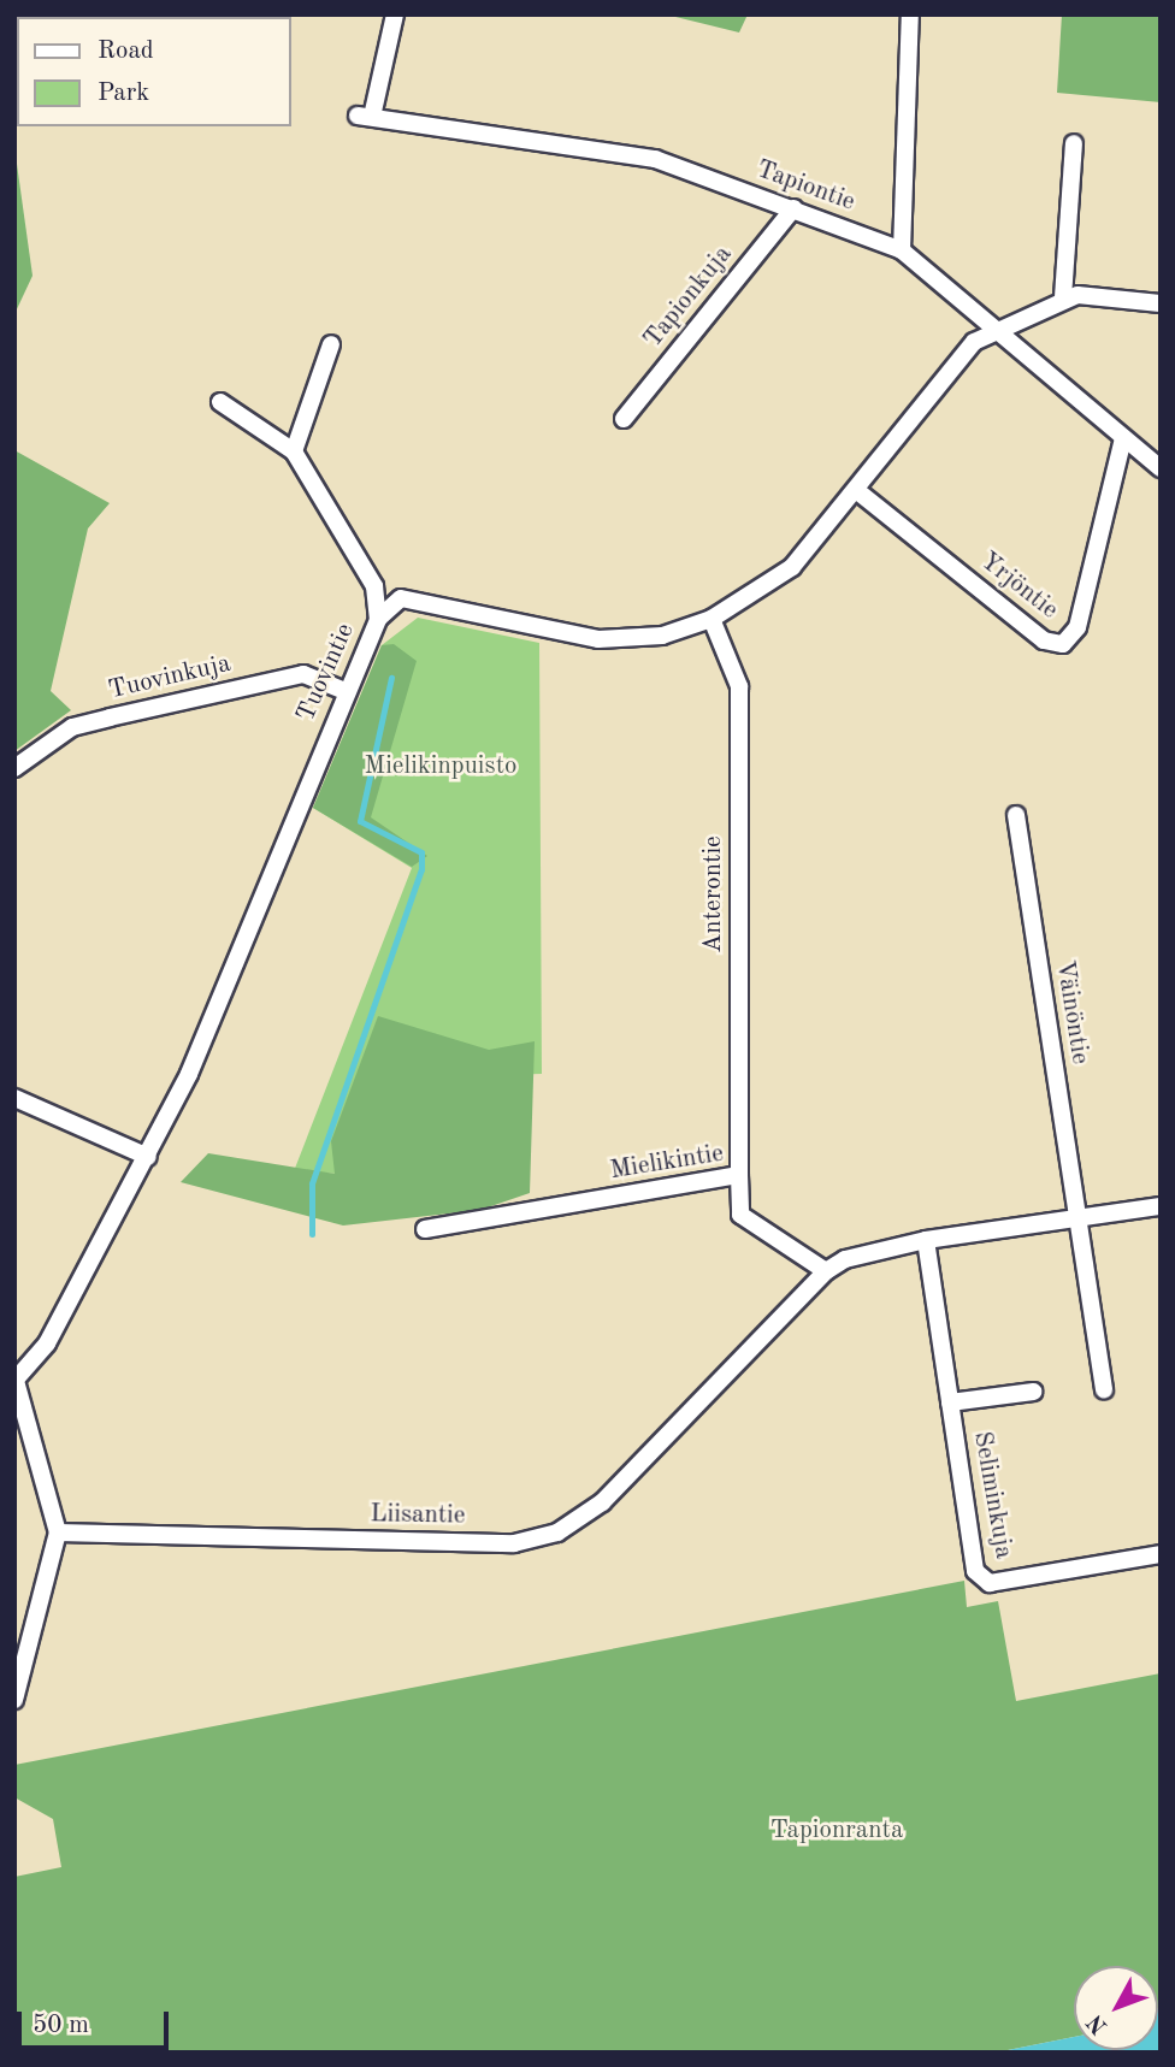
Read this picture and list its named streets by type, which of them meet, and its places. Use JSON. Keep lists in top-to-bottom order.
{
  "streets": {
    "street": [
      "Tapiontie",
      "Tapionkuja",
      "Yrjöntie",
      "Tuovintie",
      "Tuovinkuja",
      "Anterontie",
      "Väinöntie",
      "Mielikintie",
      "Seliminkuja",
      "Liisantie"
    ]
  },
  "crossings": [
    ["Tapiontie", "Tapionkuja"],
    ["Tapiontie", "Yrjöntie"],
    ["Tapiontie", "Tuovintie"],
    ["Yrjöntie", "Tuovintie"],
    ["Tuovintie", "Tuovinkuja"],
    ["Tuovintie", "Anterontie"],
    ["Anterontie", "Mielikintie"],
    ["Mielikintie", "Liisantie"]
  ],
  "parks": ["Mielikinpuisto", "Tapionranta"],
  "legend": ["Road", "Park"],
  "scale_bar": "50 m",
  "north": "bottom left"
}
